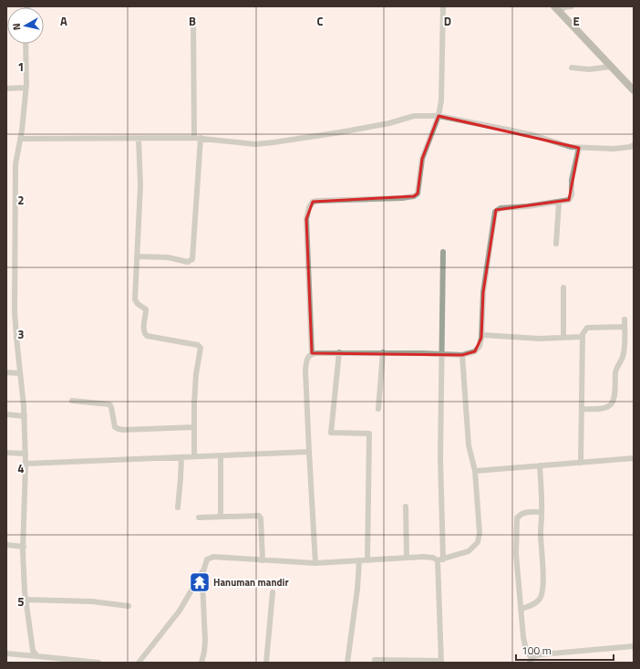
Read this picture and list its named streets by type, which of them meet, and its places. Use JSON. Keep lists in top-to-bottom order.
{
  "places": {
    "temple": ["Hanuman mandir"]
  },
  "scale_bar": "100 m",
  "north": "left",
  "grid": {
    "columns": [
      "A",
      "B",
      "C",
      "D",
      "E"
    ],
    "rows": [
      "1",
      "2",
      "3",
      "4",
      "5"
    ]
  }
}
